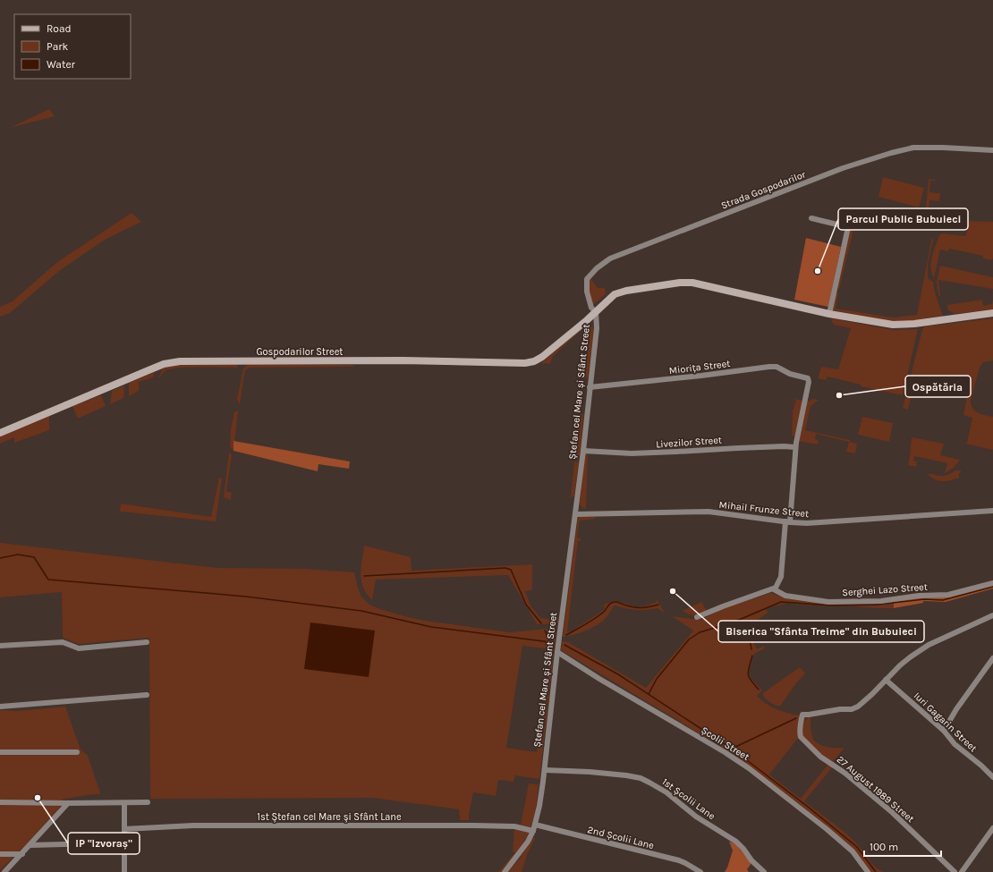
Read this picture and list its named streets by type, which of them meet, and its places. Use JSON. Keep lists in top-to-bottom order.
{
  "streets": {
    "street": [
      "Strada Gospodarilor",
      "Gospodarilor Street",
      "Miorița Street",
      "Ștefan cel Mare și Sfânt Street",
      "Livezilor Street",
      "Mihail Frunze Street",
      "Serghei Lazo Street",
      "Iuri Gagarin Street",
      "Școlii Street",
      "27 August 1989 Street",
      "1st Școlii Lane",
      "1st Ştefan cel Mare şi Sfânt Lane",
      "2nd Școlii Lane"
    ]
  },
  "crossings": [
    ["Strada Gospodarilor", "Gospodarilor Street"],
    ["Strada Gospodarilor", "Ștefan cel Mare și Sfânt Street"],
    ["Gospodarilor Street", "Ștefan cel Mare și Sfânt Street"],
    ["Miorița Street", "Ștefan cel Mare și Sfânt Street"],
    ["Miorița Street", "Livezilor Street"],
    ["Ștefan cel Mare și Sfânt Street", "Livezilor Street"],
    ["Ștefan cel Mare și Sfânt Street", "Mihail Frunze Street"],
    ["Ștefan cel Mare și Sfânt Street", "Școlii Street"],
    ["Ștefan cel Mare și Sfânt Street", "1st Școlii Lane"],
    ["Ștefan cel Mare și Sfânt Street", "1st Ştefan cel Mare şi Sfânt Lane"],
    ["Ștefan cel Mare și Sfânt Street", "2nd Școlii Lane"],
    ["Iuri Gagarin Street", "27 August 1989 Street"]
  ],
  "places": [
    "Parcul Public Bubuieci",
    "Ospătăria",
    "Biserica \"Sfânta Treime\" din Bubuieci",
    "IP \"Izvoraș\""
  ],
  "legend": ["Road", "Park", "Water"],
  "scale_bar": "100 m"
}
